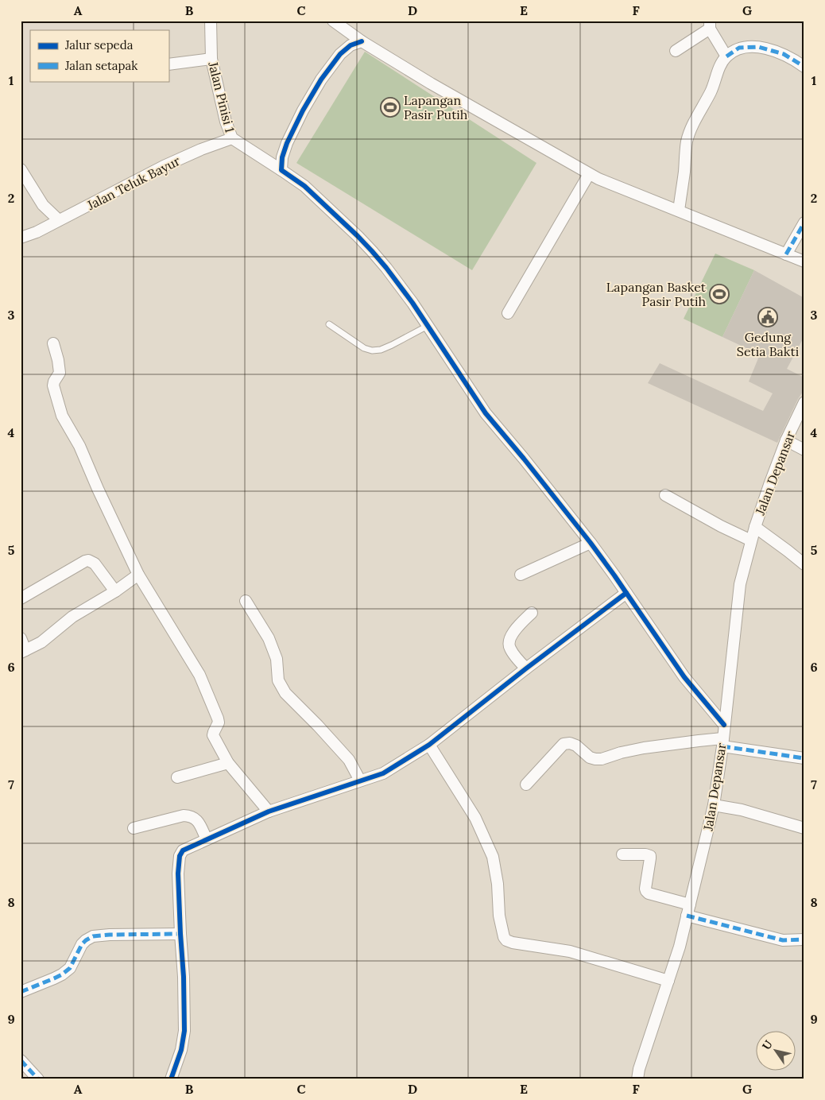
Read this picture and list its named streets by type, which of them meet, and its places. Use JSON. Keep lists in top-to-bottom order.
{
  "streets": {
    "street": ["Jalan Pinisi 1", "Jalan Teluk Bayur", "Jalan Depansar"]
  },
  "crossings": [
    ["Jalan Pinisi 1", "Jalan Teluk Bayur"],
    ["Jalan Pinisi 1", "Jalan Depansar"]
  ],
  "places": {
    "sports": ["Lapangan Pasir Putih", "Lapangan Basket Pasir Putih"],
    "public building": ["Gedung Setia Bakti"]
  },
  "legend": ["Jalur sepeda", "Jalan setapak"],
  "north": "top left",
  "grid": {
    "columns": [
      "A",
      "B",
      "C",
      "D",
      "E",
      "F",
      "G"
    ],
    "rows": [
      "1",
      "2",
      "3",
      "4",
      "5",
      "6",
      "7",
      "8",
      "9"
    ]
  }
}
